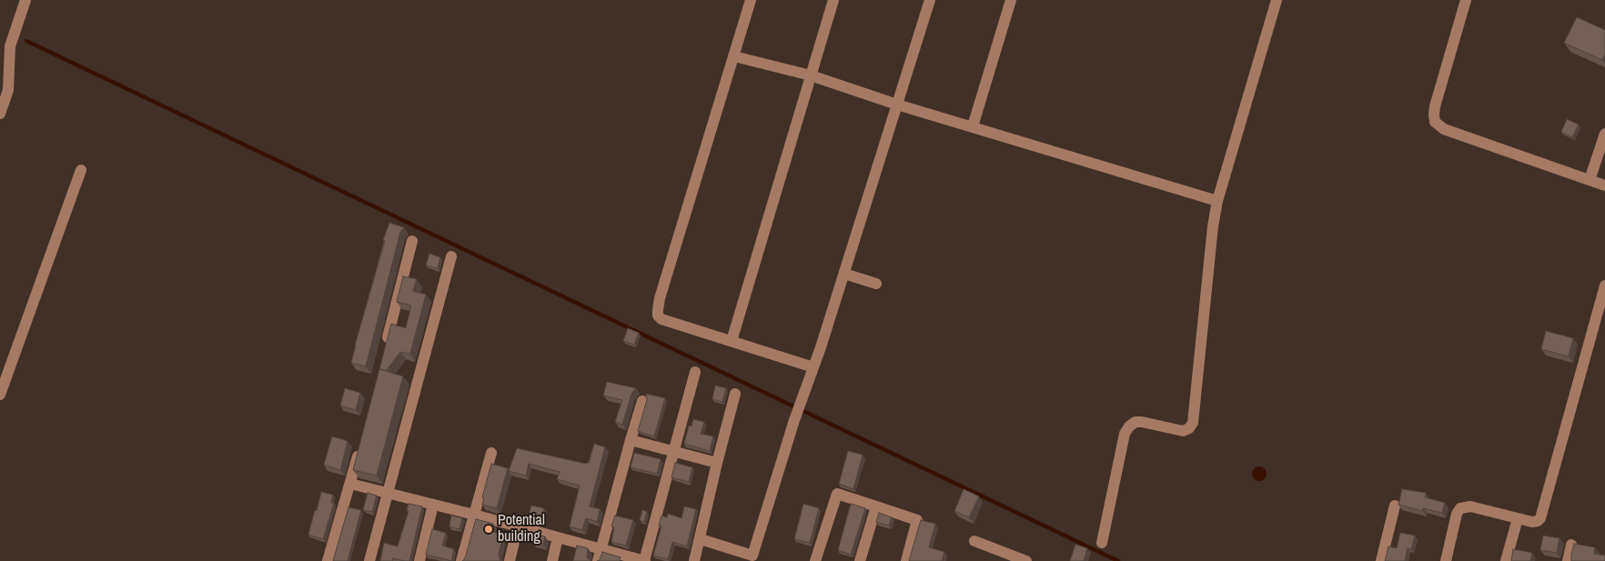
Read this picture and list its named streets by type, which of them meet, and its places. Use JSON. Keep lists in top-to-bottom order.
{
  "places": ["Potential building"]
}
